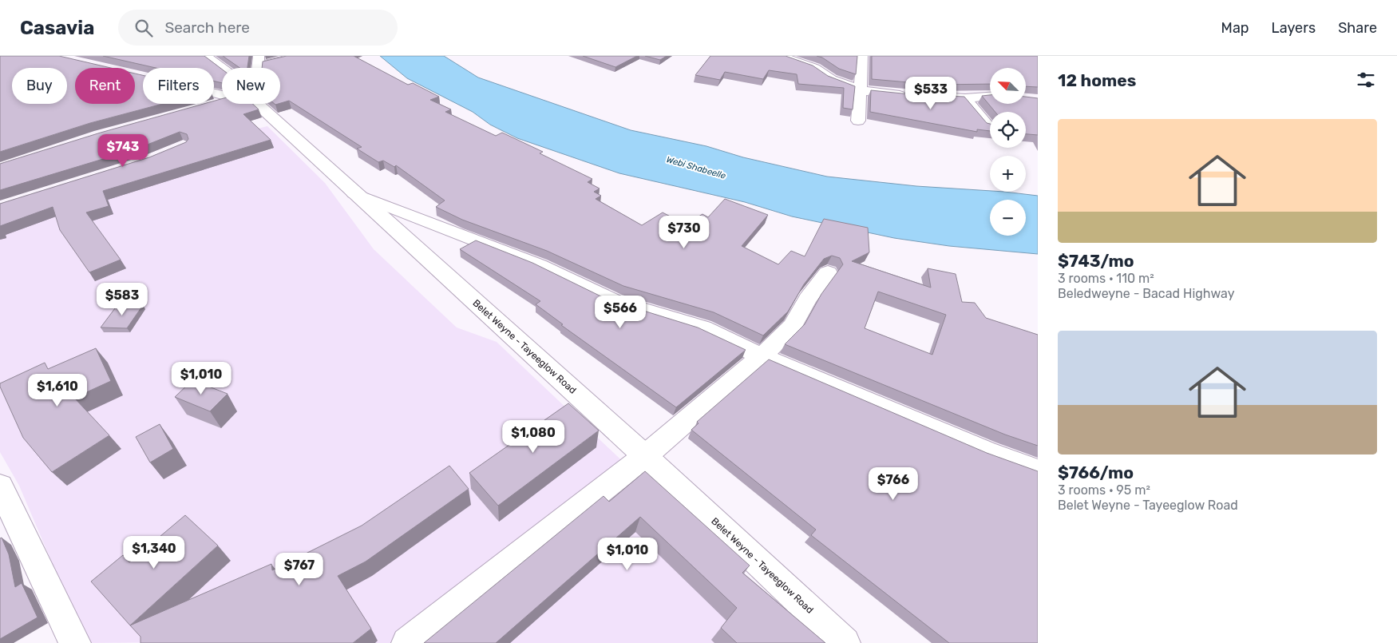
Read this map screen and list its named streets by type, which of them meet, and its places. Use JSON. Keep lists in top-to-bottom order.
{
  "streets": {
    "street": ["Belet Weyne - Tayeeglow Road"]
  },
  "water": ["Webi Shabeelle"],
  "north": "top left",
  "page": {
    "header": "Casavia",
    "search": "Search here",
    "nav": ["Map", "Layers", "Share"],
    "heading": "12 homes",
    "map_buttons": ["+", "−"],
    "chip": [
      "Buy",
      "Rent",
      "Filters",
      "New"
    ],
    "price": [
      "$533",
      "$743",
      "$730",
      "$583",
      "$566",
      "$1,010",
      "$1,610",
      "$1,080",
      "$766",
      "$1,340",
      "$1,010",
      "$767"
    ],
    "list": [
      {
        "name": "$743/mo",
        "note": "3 rooms · 110 m² · Beledweyne - Bacad Highway"
      },
      {
        "name": "$766/mo",
        "note": "3 rooms · 95 m² · Belet Weyne - Tayeeglow Road"
      }
    ]
  }
}
